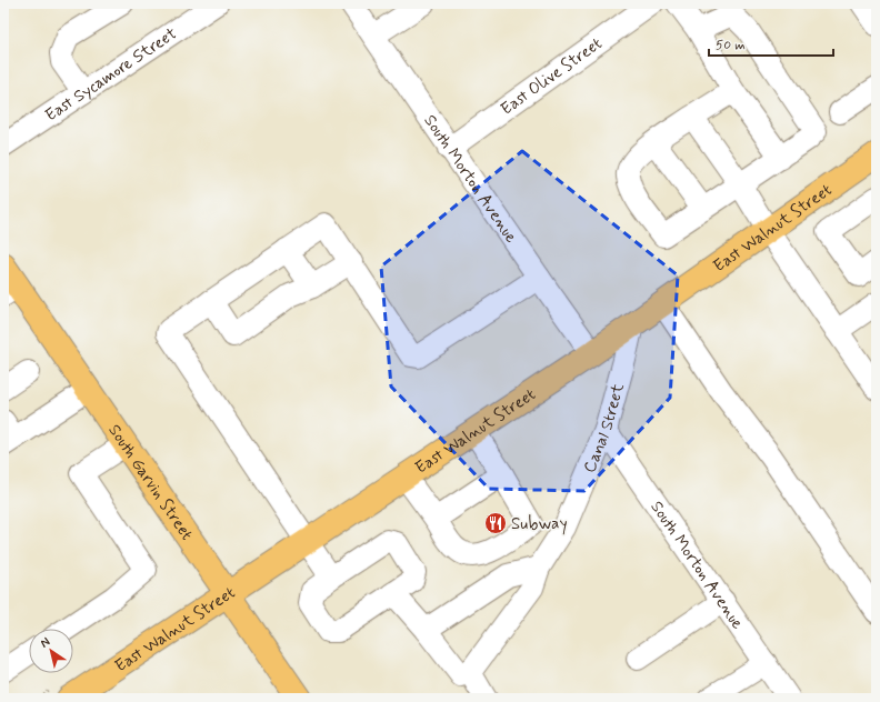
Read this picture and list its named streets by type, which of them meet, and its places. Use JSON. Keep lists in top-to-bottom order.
{
  "streets": {
    "main road": ["East Walnut Street", "South Garvin Street"],
    "street": [
      "East Sycamore Street",
      "East Olive Street",
      "South Morton Avenue",
      "Canal Street"
    ]
  },
  "crossings": [
    ["East Olive Street", "South Morton Avenue"],
    ["South Morton Avenue", "East Walnut Street"],
    ["South Morton Avenue", "Canal Street"],
    ["East Walnut Street", "Canal Street"],
    ["East Walnut Street", "South Garvin Street"]
  ],
  "places": {
    "restaurant": ["Subway"]
  },
  "scale_bar": "50 m",
  "north": "top left"
}
